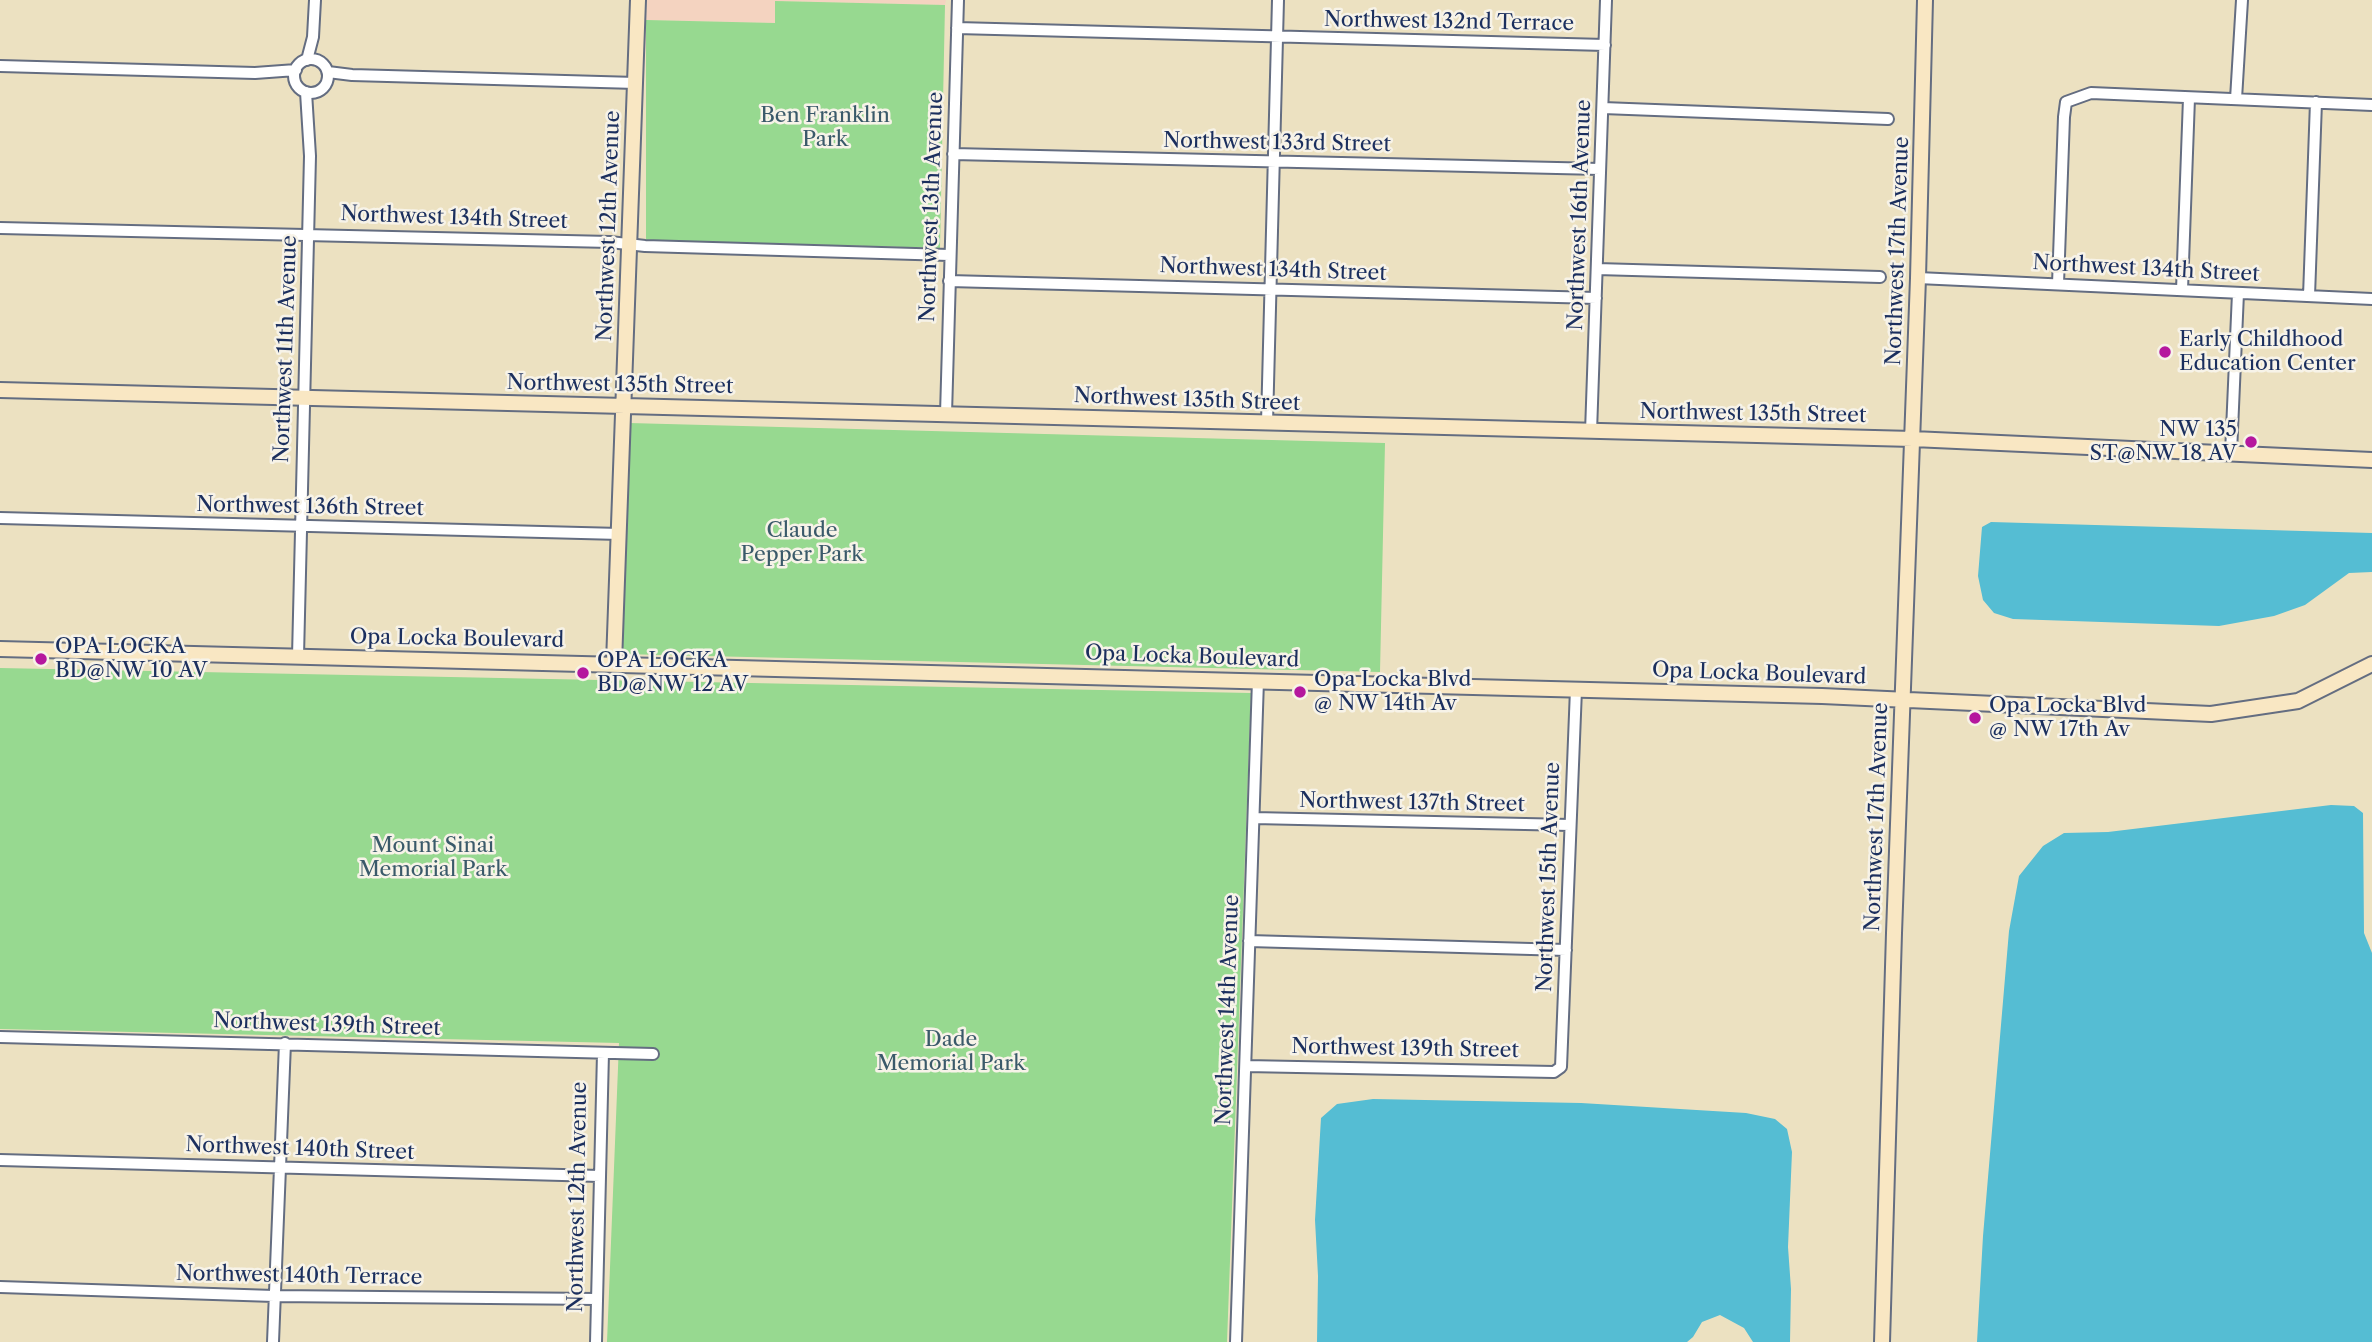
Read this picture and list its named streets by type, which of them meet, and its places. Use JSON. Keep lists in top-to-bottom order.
{
  "streets": {
    "main road": [
      "Northwest 12th Avenue",
      "Northwest 17th Avenue",
      "Northwest 135th Street",
      "Opa Locka Boulevard"
    ],
    "street": [
      "Northwest 132nd Terrace",
      "Northwest 133rd Street",
      "Northwest 13th Avenue",
      "Northwest 16th Avenue",
      "Northwest 134th Street",
      "Northwest 11th Avenue",
      "Northwest 136th Street",
      "Northwest 137th Street",
      "Northwest 15th Avenue",
      "Northwest 14th Avenue",
      "Northwest 139th Street",
      "Northwest 140th Street",
      "Northwest 140th Terrace"
    ]
  },
  "crossings": [
    ["Northwest 132nd Terrace", "Northwest 13th Avenue"],
    ["Northwest 132nd Terrace", "Northwest 16th Avenue"],
    ["Northwest 133rd Street", "Northwest 13th Avenue"],
    ["Northwest 133rd Street", "Northwest 16th Avenue"],
    ["Northwest 13th Avenue", "Northwest 134th Street"],
    ["Northwest 13th Avenue", "Northwest 135th Street"],
    ["Northwest 16th Avenue", "Northwest 134th Street"],
    ["Northwest 16th Avenue", "Northwest 135th Street"],
    ["Northwest 134th Street", "Northwest 12th Avenue"],
    ["Northwest 134th Street", "Northwest 17th Avenue"],
    ["Northwest 134th Street", "Northwest 11th Avenue"],
    ["Northwest 12th Avenue", "Northwest 135th Street"],
    ["Northwest 12th Avenue", "Northwest 136th Street"],
    ["Northwest 12th Avenue", "Opa Locka Boulevard"],
    ["Northwest 12th Avenue", "Northwest 139th Street"],
    ["Northwest 12th Avenue", "Northwest 140th Street"],
    ["Northwest 12th Avenue", "Northwest 140th Terrace"],
    ["Northwest 17th Avenue", "Northwest 135th Street"],
    ["Northwest 17th Avenue", "Opa Locka Boulevard"],
    ["Northwest 11th Avenue", "Northwest 135th Street"],
    ["Northwest 11th Avenue", "Northwest 136th Street"],
    ["Northwest 11th Avenue", "Opa Locka Boulevard"],
    ["Opa Locka Boulevard", "Northwest 15th Avenue"],
    ["Opa Locka Boulevard", "Northwest 14th Avenue"],
    ["Northwest 137th Street", "Northwest 15th Avenue"],
    ["Northwest 137th Street", "Northwest 14th Avenue"],
    ["Northwest 15th Avenue", "Northwest 139th Street"],
    ["Northwest 14th Avenue", "Northwest 139th Street"]
  ],
  "parks": [
    "Ben Franklin Park",
    "Claude Pepper Park",
    "Mount Sinai Memorial Park",
    "Dade Memorial Park"
  ],
  "places": [
    "Early Childhood Education Center",
    "NW 135 ST@NW 18 AV",
    "OPA LOCKA BD@NW 10 AV",
    "OPA LOCKA BD@NW 12 AV",
    "Opa Locka Blvd @ NW 14th Av",
    "Opa Locka Blvd @ NW 17th Av"
  ]
}
